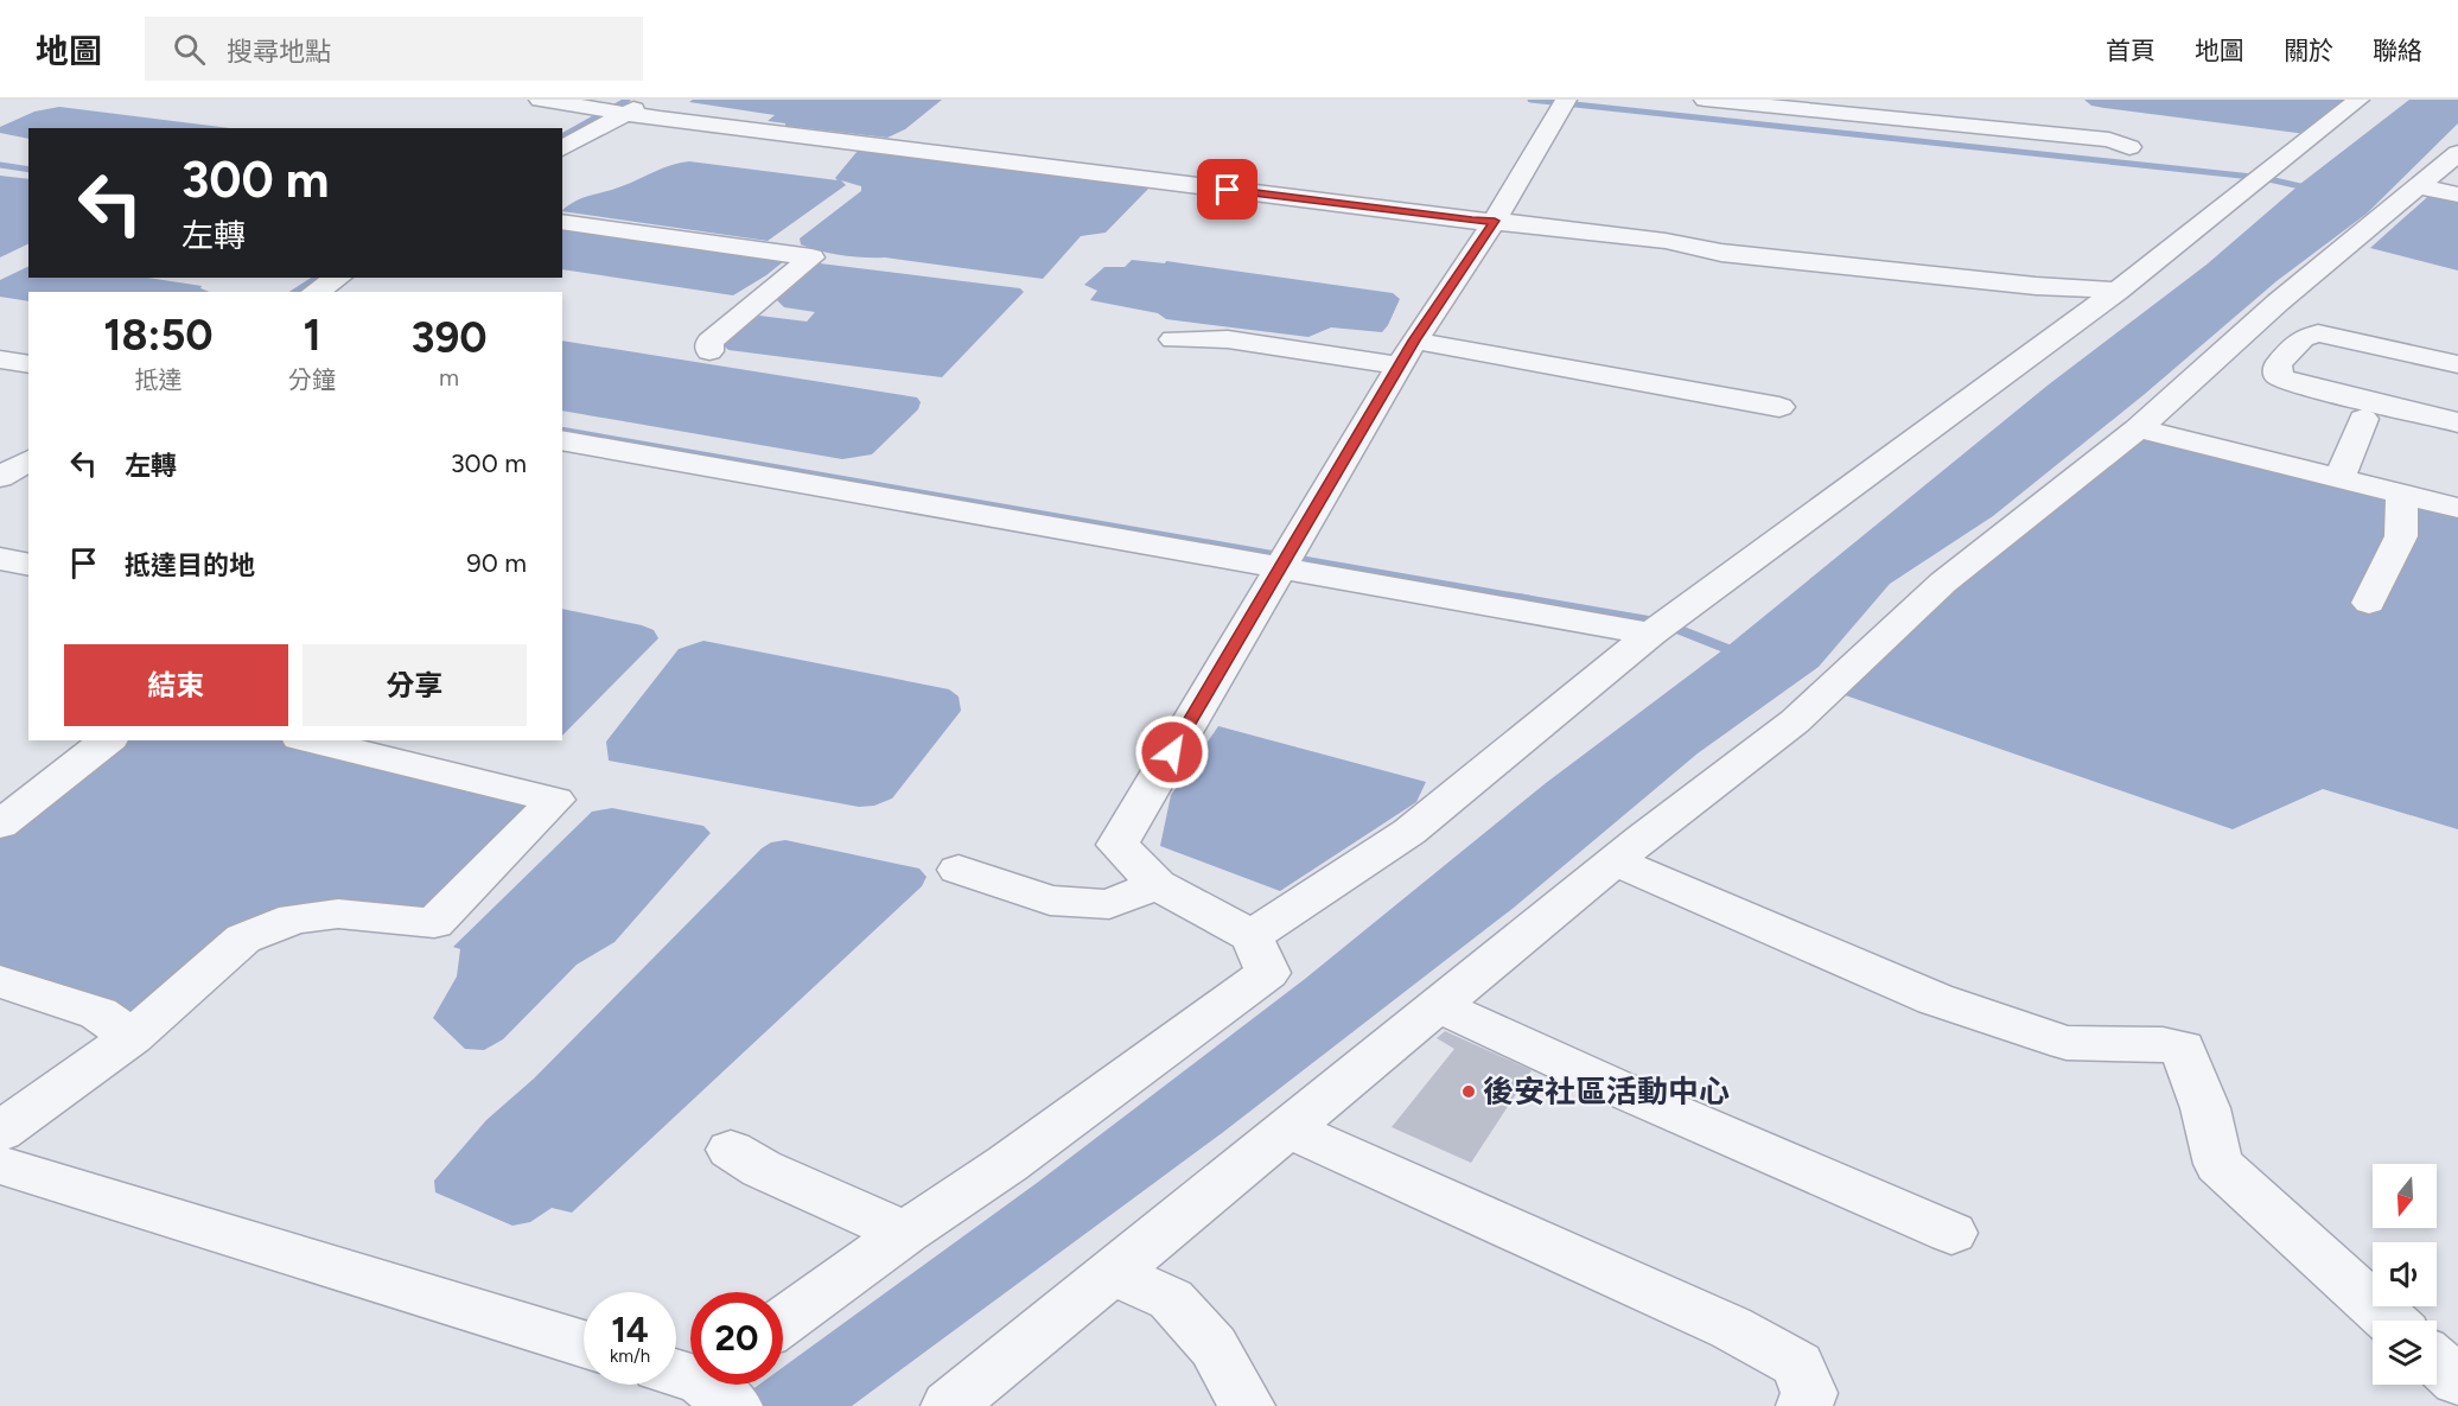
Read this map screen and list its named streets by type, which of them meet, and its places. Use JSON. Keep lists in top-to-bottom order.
{
  "places": ["後安社區活動中心"],
  "north": "bottom",
  "page": {
    "header": "地圖",
    "search": "搜尋地點",
    "nav": [
      "首頁",
      "地圖",
      "關於",
      "聯絡"
    ],
    "turn": ["300 m", "左轉"],
    "eta": [
      "18:50",
      "抵達",
      "1",
      "分鐘",
      "390",
      "m"
    ],
    "list": [
      {
        "name": "左轉",
        "value": "300 m"
      },
      {
        "name": "抵達目的地",
        "value": "90 m"
      }
    ],
    "buttons": ["結束", "分享"],
    "speed": "14 km/h",
    "limit": "20"
  }
}
